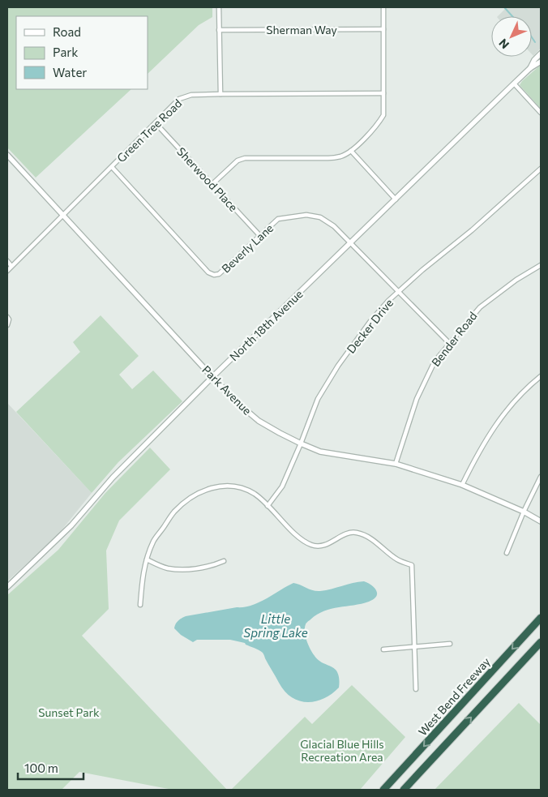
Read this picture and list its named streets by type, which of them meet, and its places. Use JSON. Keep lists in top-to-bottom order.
{
  "streets": {
    "highway": ["West Bend Freeway"],
    "street": [
      "Sherman Way",
      "Green Tree Road",
      "Sherwood Place",
      "Beverly Lane",
      "North 18th Avenue",
      "Decker Drive",
      "Bender Road",
      "Park Avenue"
    ]
  },
  "crossings": [
    ["Green Tree Road", "Sherwood Place"],
    ["Green Tree Road", "Beverly Lane"],
    ["Green Tree Road", "Park Avenue"],
    ["Sherwood Place", "Beverly Lane"],
    ["Beverly Lane", "North 18th Avenue"],
    ["Beverly Lane", "Decker Drive"],
    ["Beverly Lane", "Bender Road"],
    ["North 18th Avenue", "Park Avenue"],
    ["Decker Drive", "Park Avenue"],
    ["Bender Road", "Park Avenue"]
  ],
  "water": ["Little Spring Lake"],
  "parks": ["Sunset Park", "Glacial Blue Hills Recreation Area"],
  "legend": ["Road", "Park", "Water"],
  "scale_bar": "100 m",
  "north": "bottom left"
}
